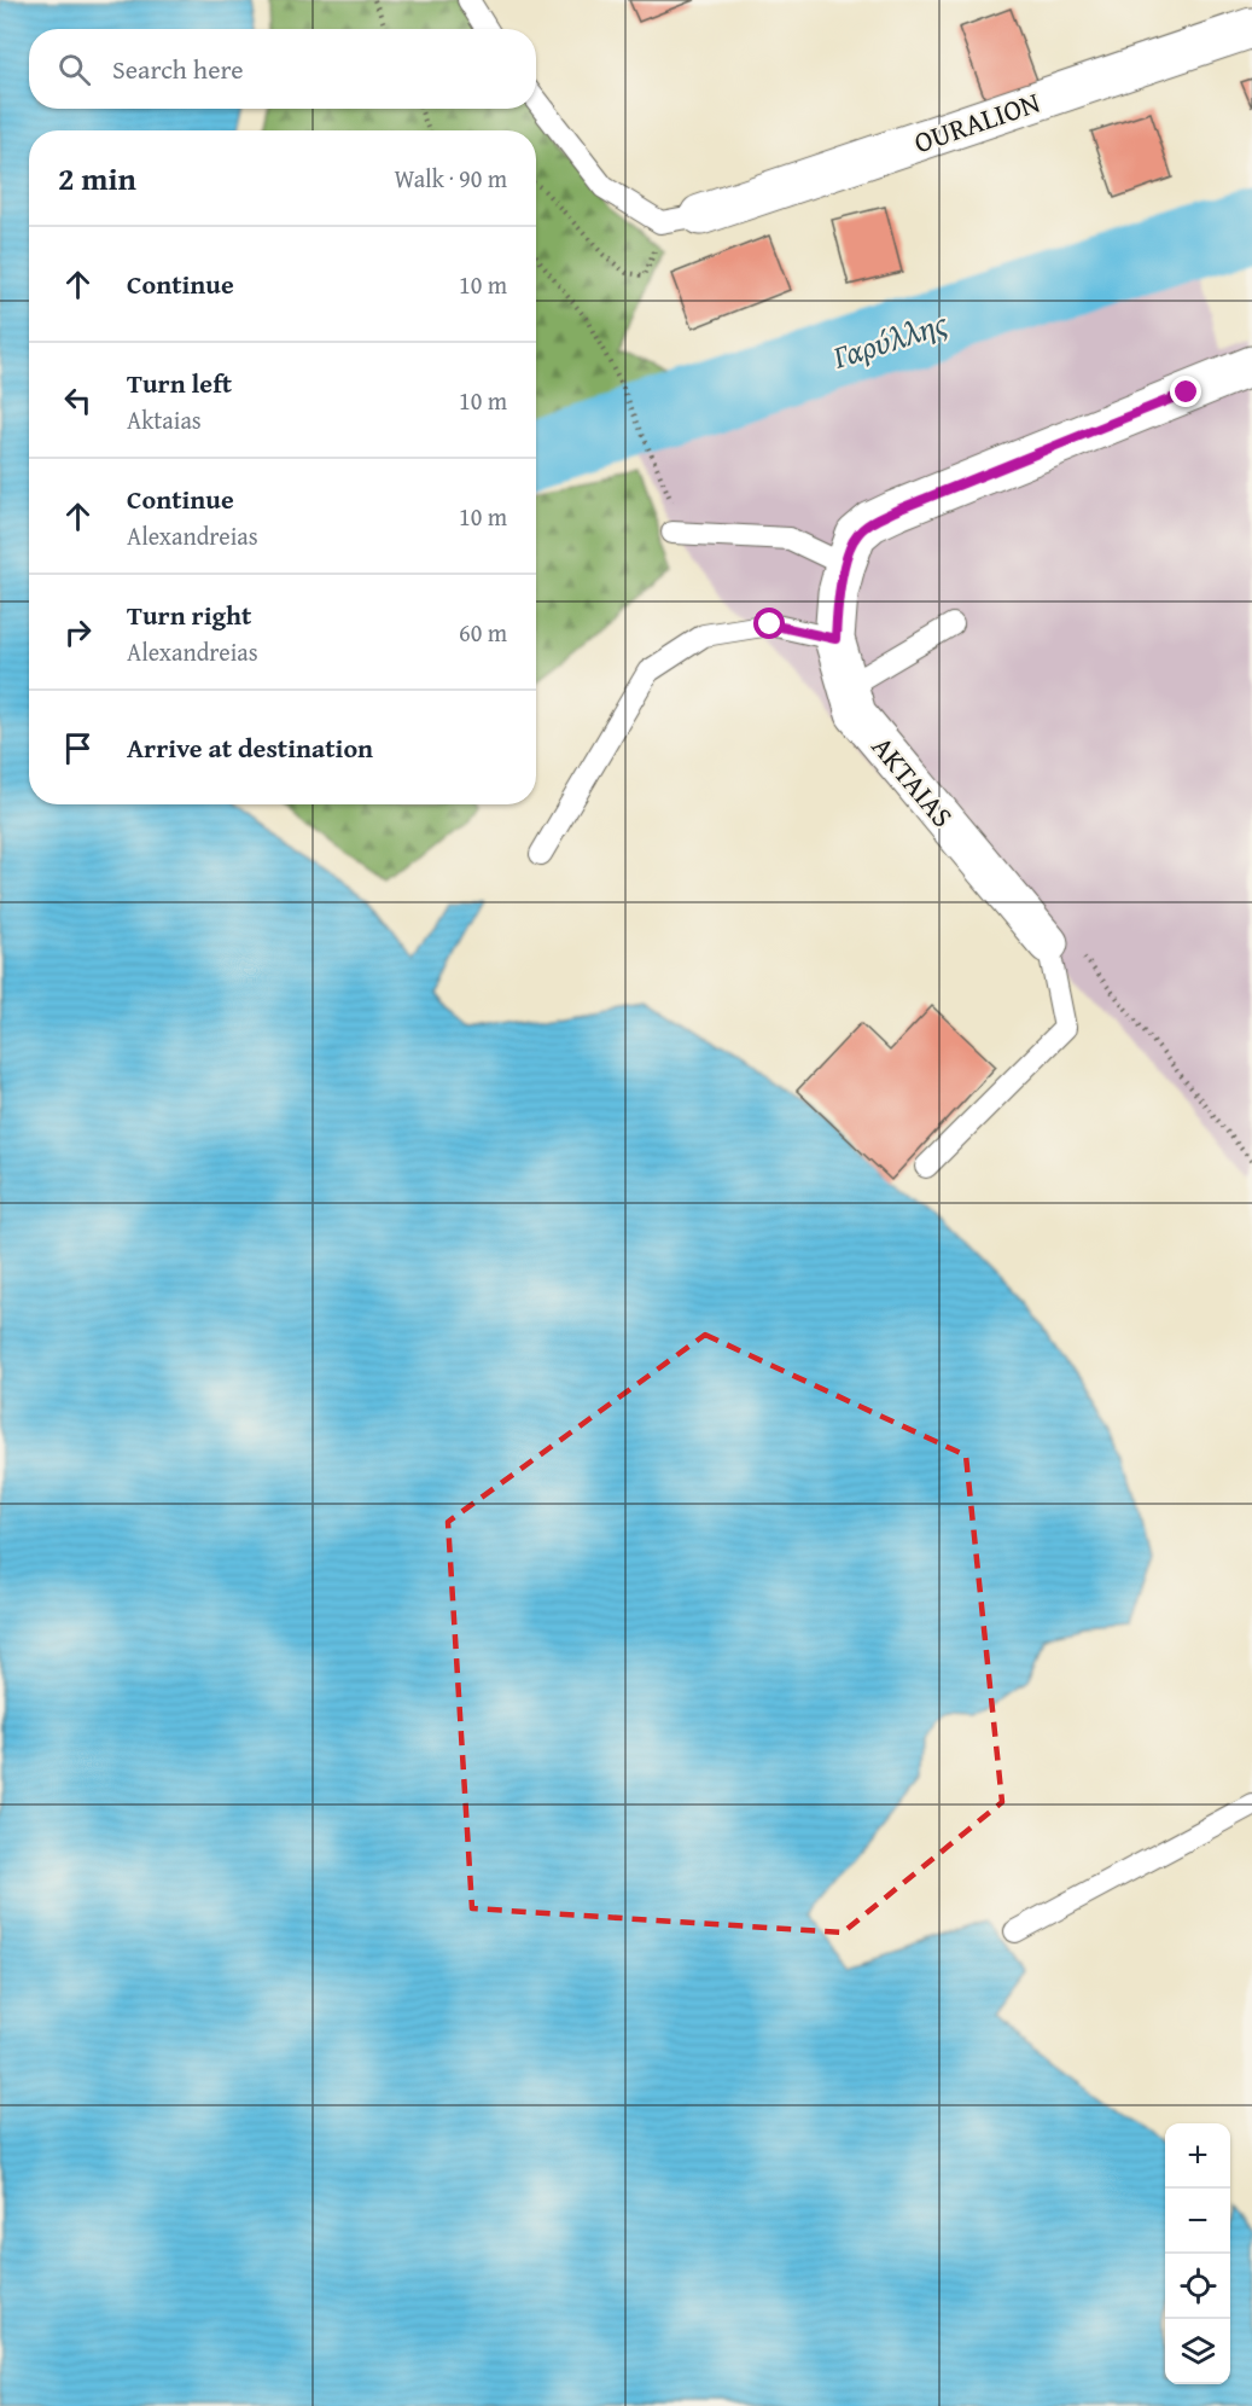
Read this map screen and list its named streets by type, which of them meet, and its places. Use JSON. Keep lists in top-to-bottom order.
{
  "streets": {
    "street": ["OURALION", "AKTAIAS"]
  },
  "water": ["Γαρύλλης"],
  "page": {
    "search": "Search here",
    "heading": ["2 min", "Walk · 90 m"],
    "list": [
      ["Continue", "10 m"],
      ["Turn left", "Aktaias", "10 m"],
      ["Continue", "Alexandreias", "10 m"],
      ["Turn right", "Alexandreias", "60 m"],
      "Arrive at destination"
    ],
    "map_buttons": ["+", "−"]
  }
}
